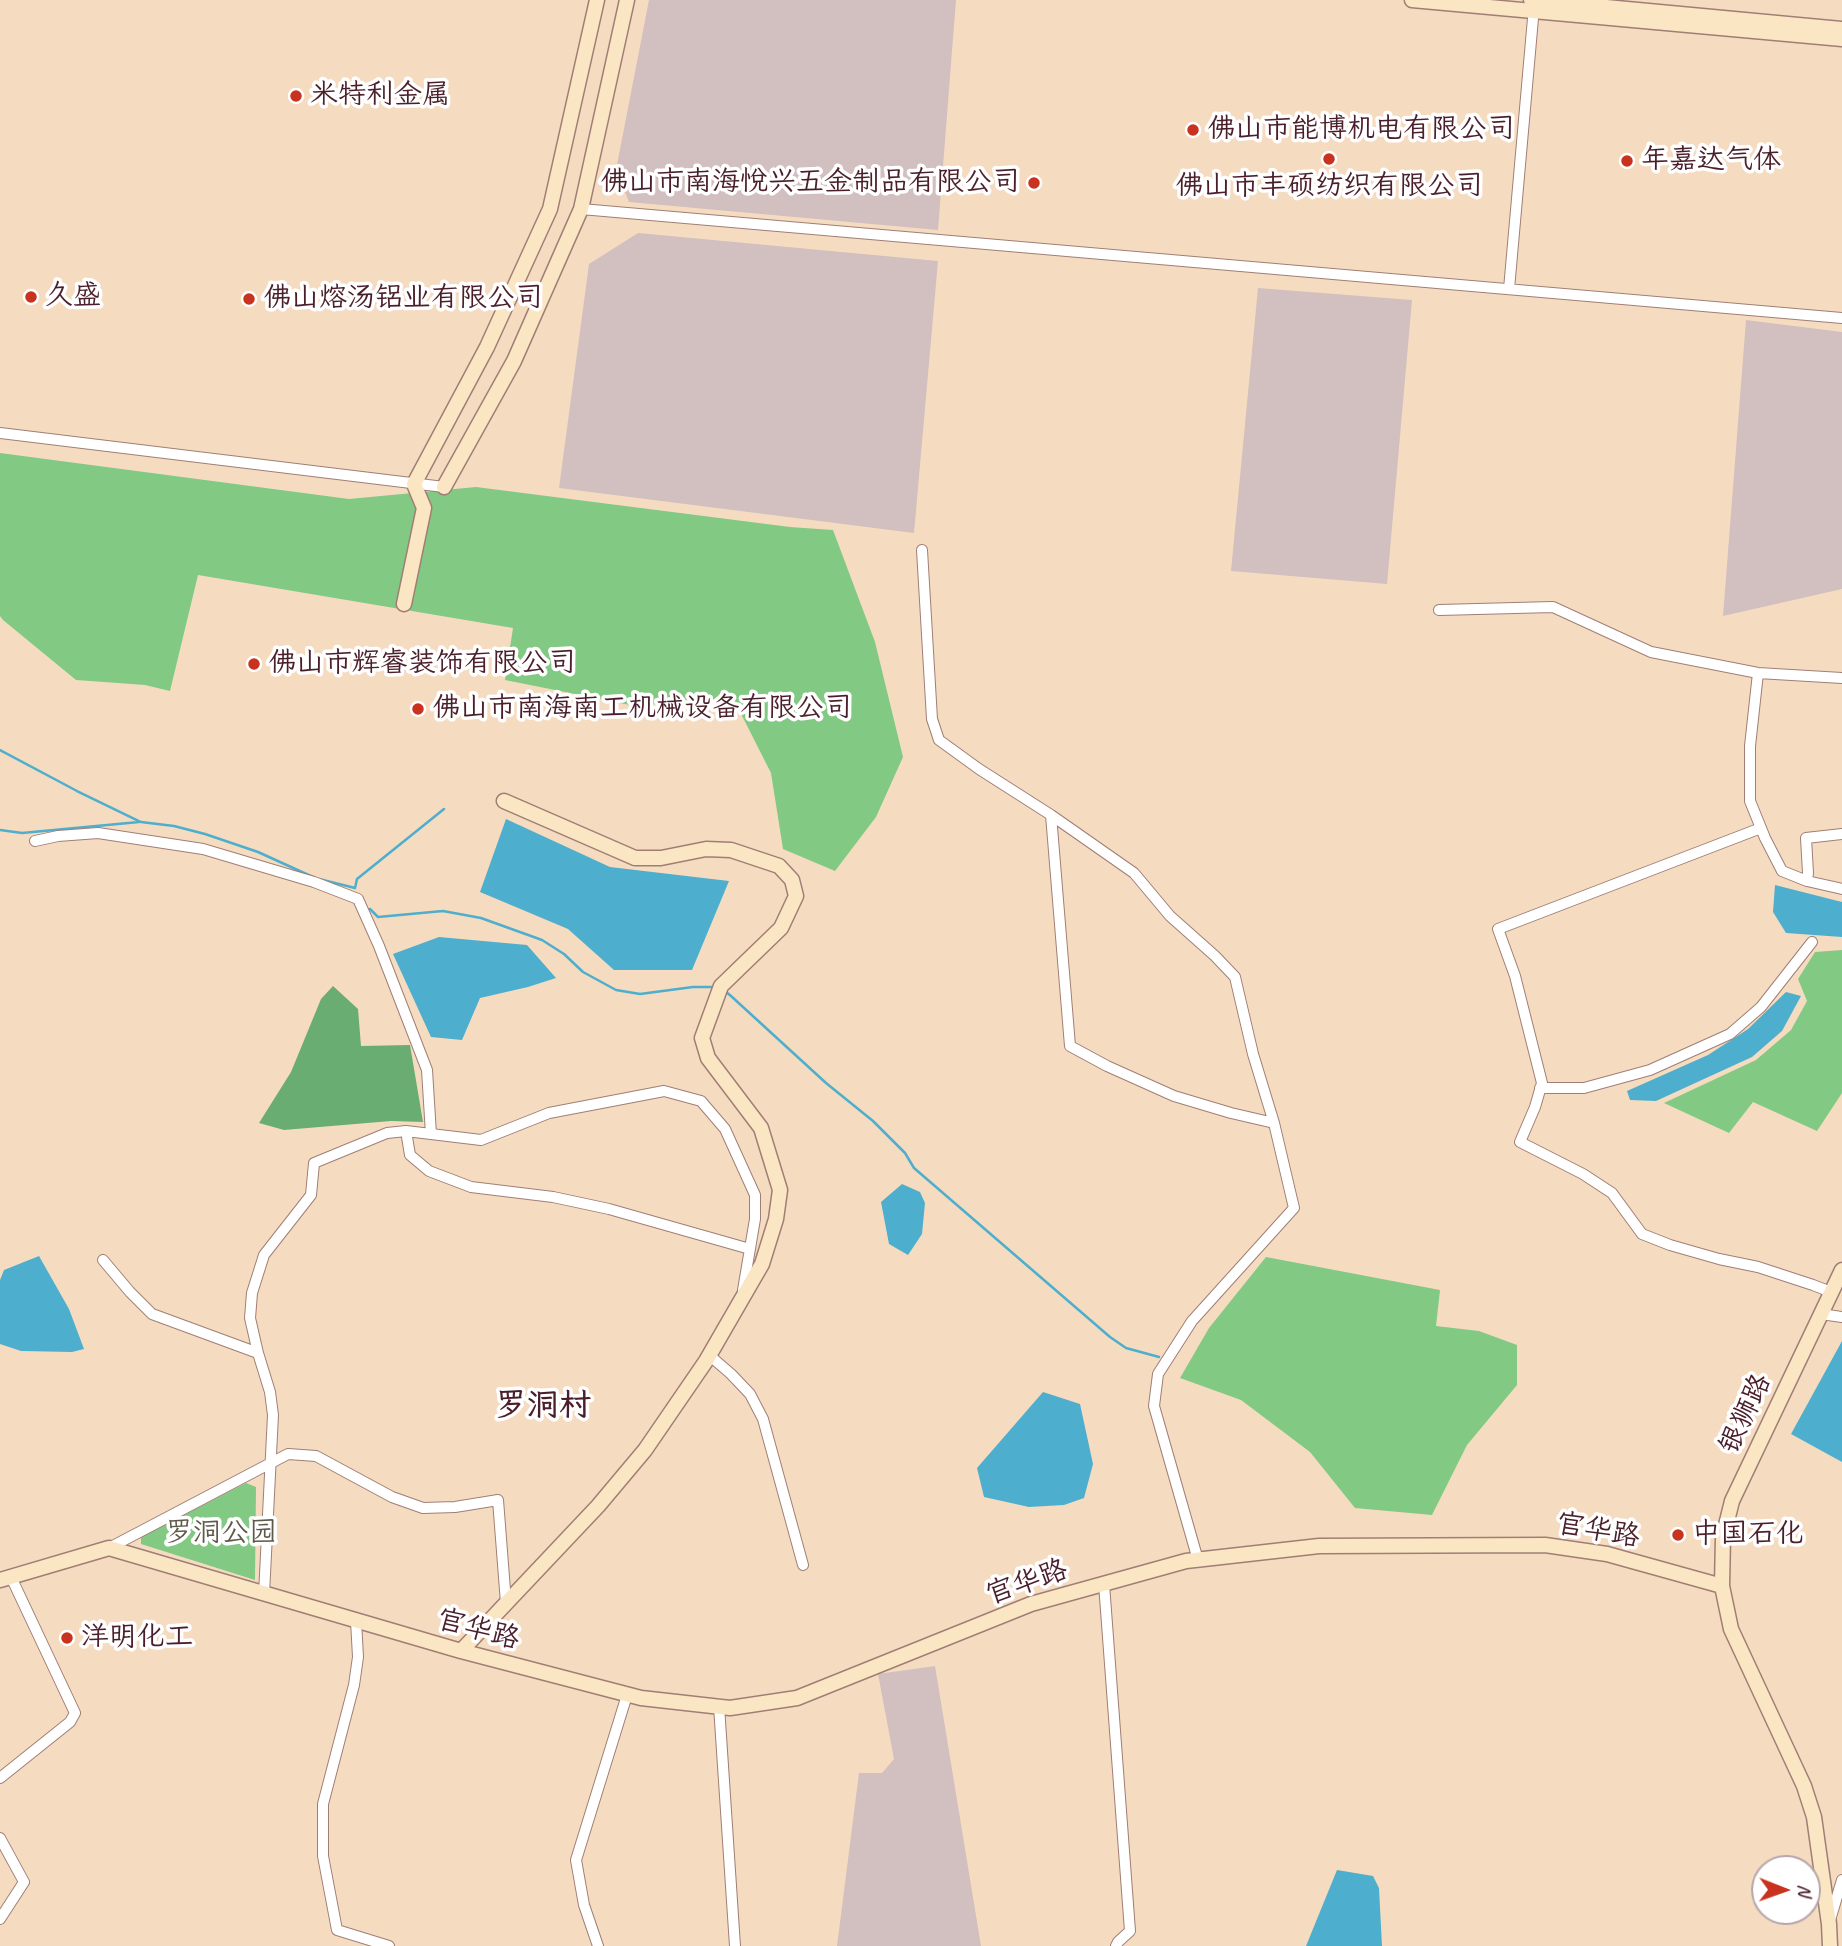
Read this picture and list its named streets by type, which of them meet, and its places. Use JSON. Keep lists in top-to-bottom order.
{
  "streets": {
    "street": ["银狮路", "官华路"]
  },
  "crossings": [
    ["银狮路", "官华路"]
  ],
  "districts": ["罗洞村"],
  "parks": ["罗洞公园"],
  "places": [
    "米特利金属",
    "佛山市能博机电有限公司",
    "佛山市丰硕纺织有限公司",
    "年嘉达气体",
    "佛山市南海悦兴五金制品有限公司",
    "久盛",
    "佛山熔汤铝业有限公司",
    "佛山市辉睿装饰有限公司",
    "佛山市南海南工机械设备有限公司",
    "中国石化",
    "洋明化工"
  ],
  "north": "right"
}
